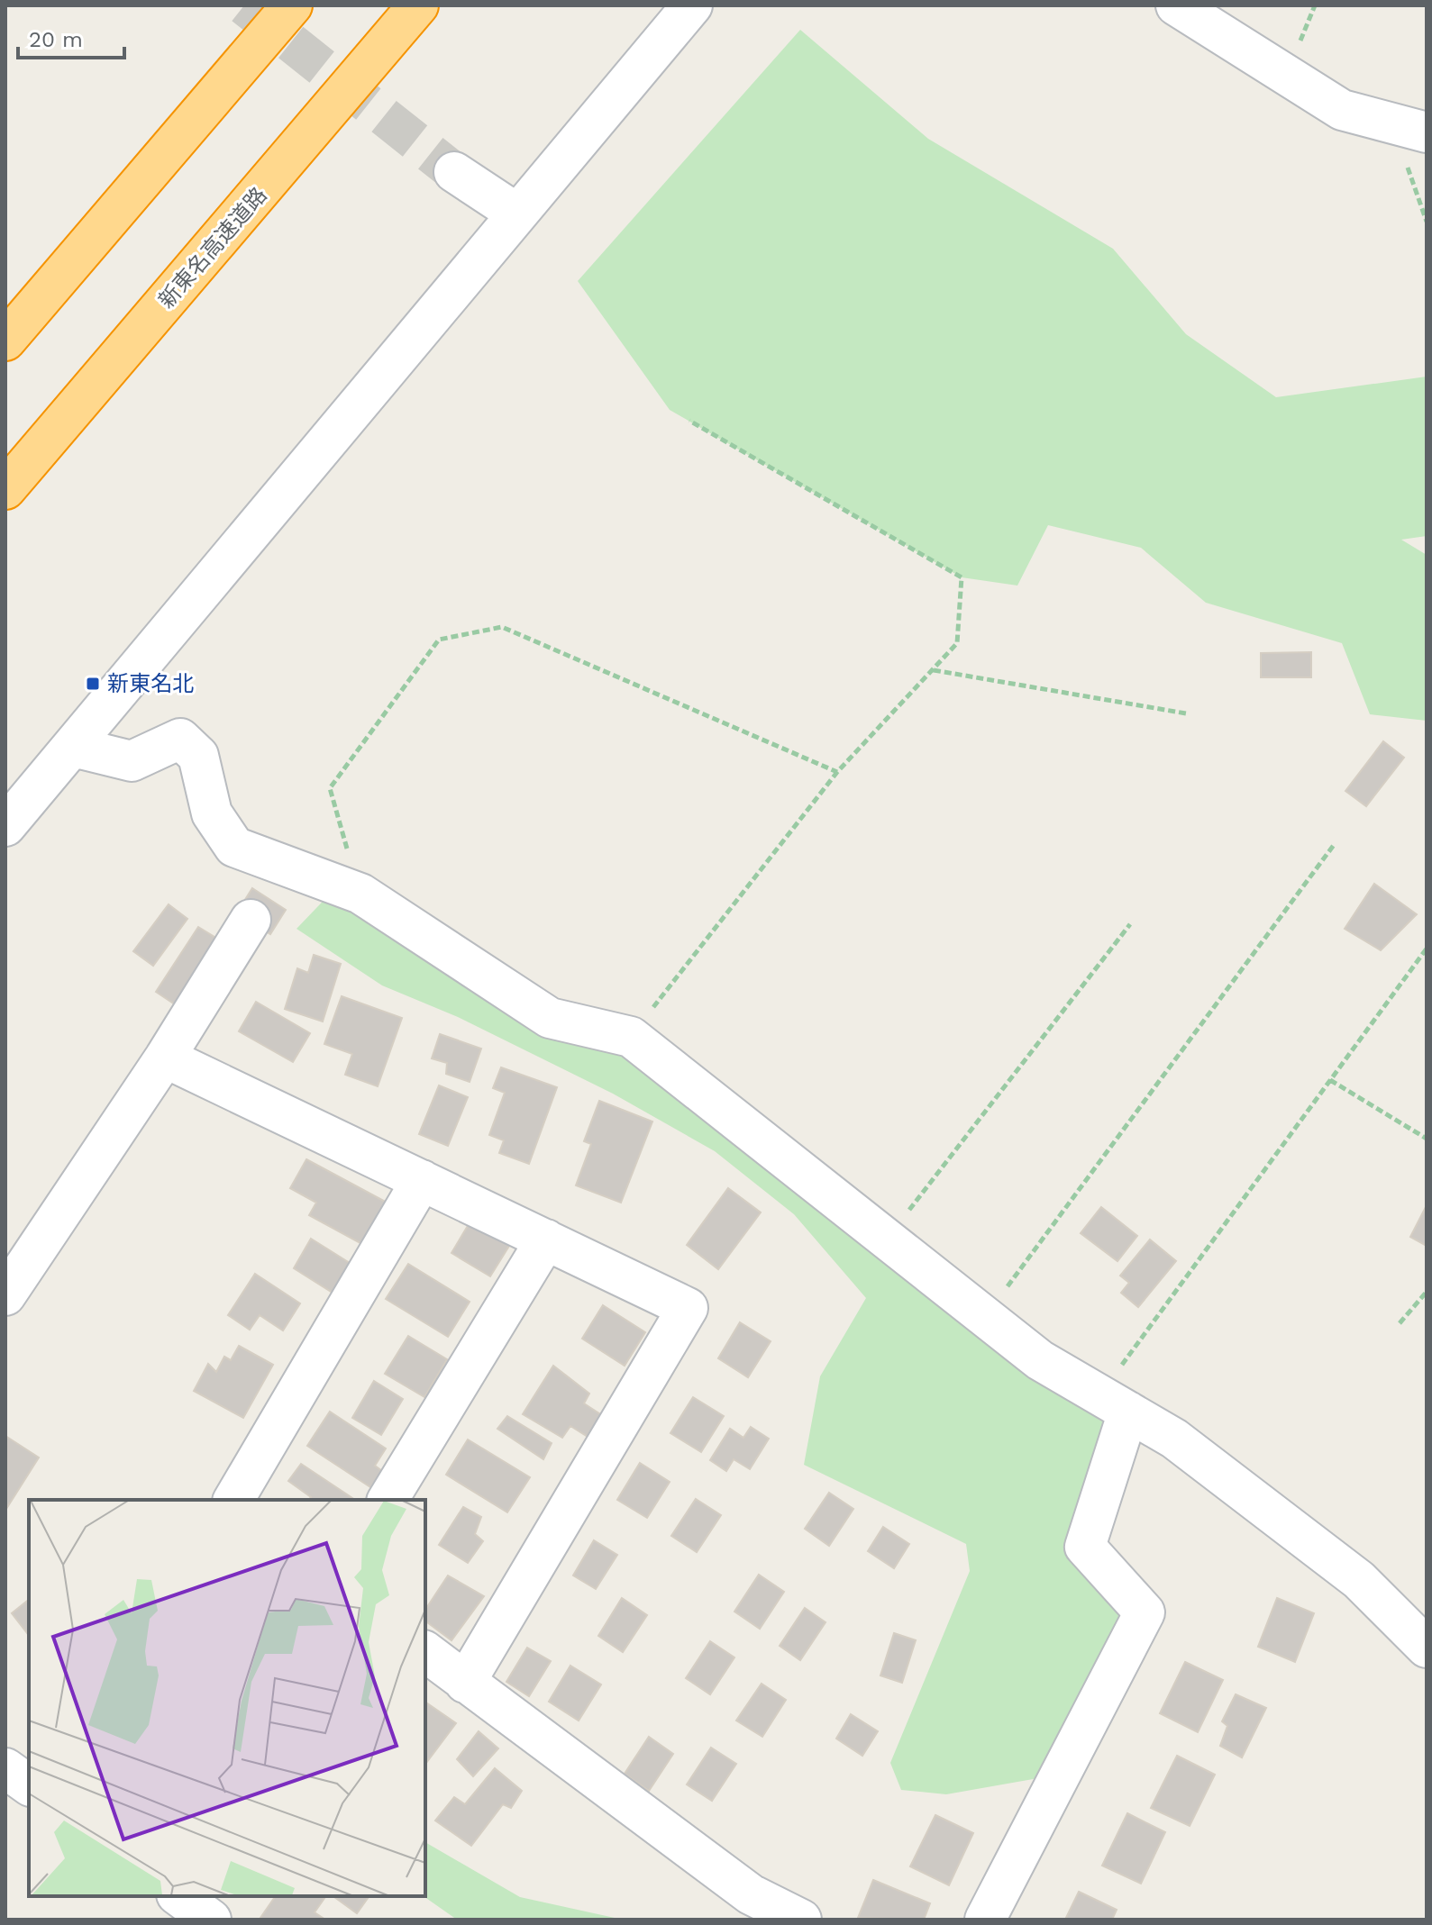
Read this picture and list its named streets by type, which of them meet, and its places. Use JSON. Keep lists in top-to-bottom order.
{
  "streets": {
    "highway": ["新東名高速道路"]
  },
  "places": {
    "transit": ["新東名北"]
  },
  "scale_bar": "20 m"
}
